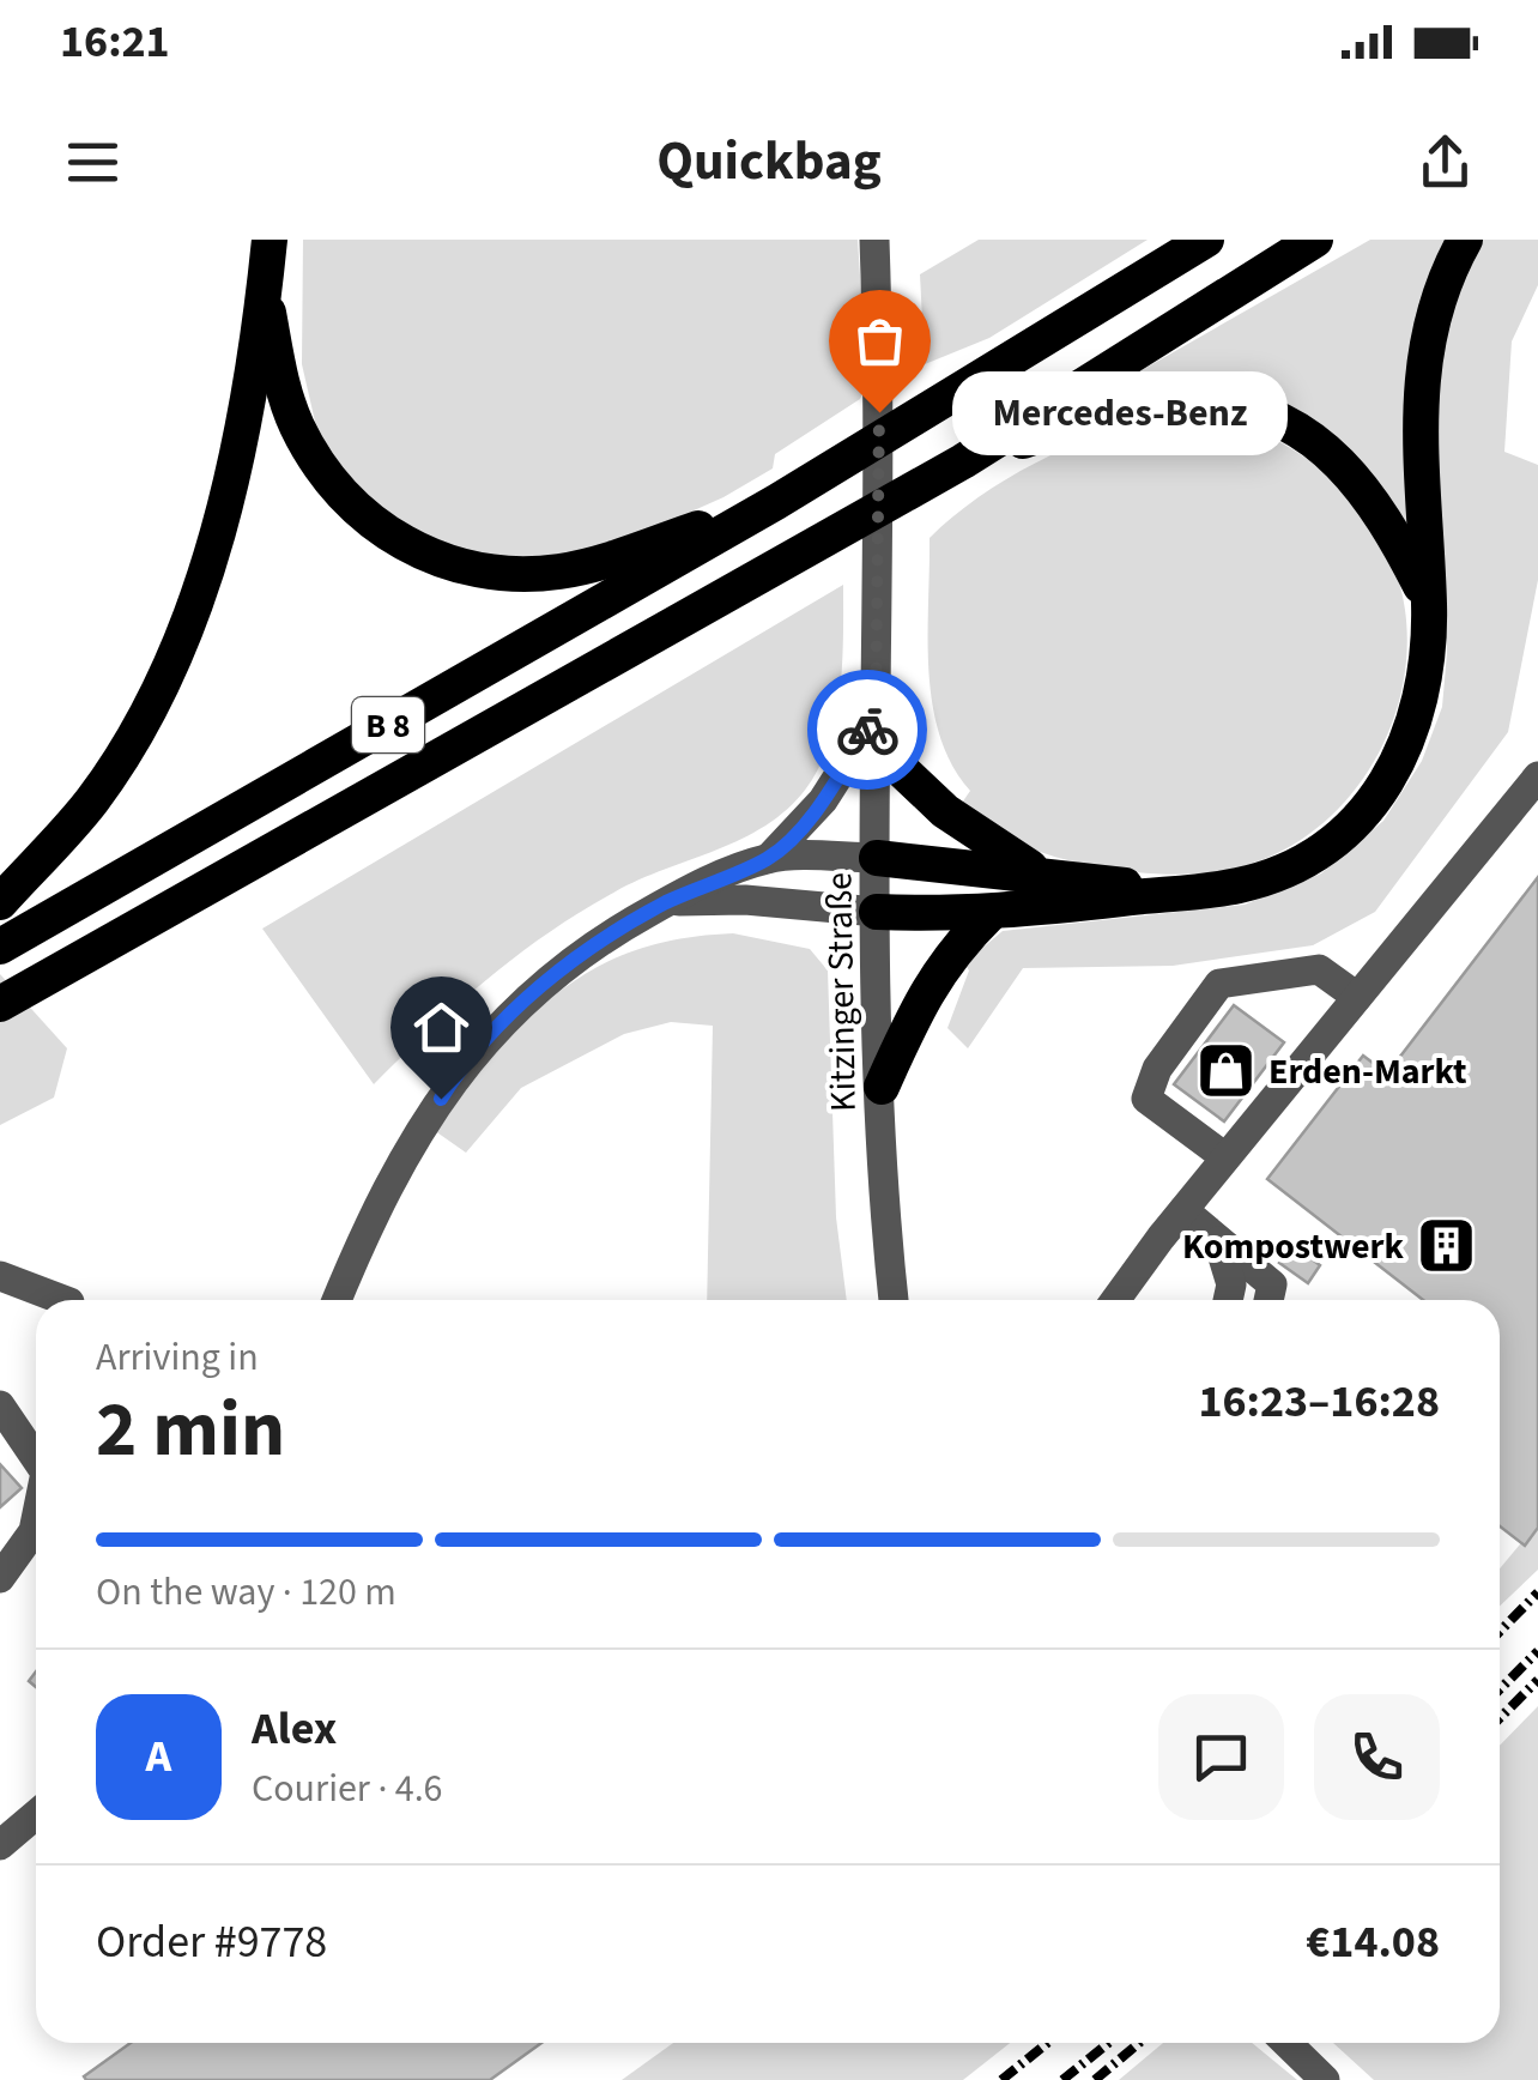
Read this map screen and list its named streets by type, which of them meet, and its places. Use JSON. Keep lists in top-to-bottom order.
{
  "streets": {
    "highway": ["B 8"],
    "street": ["Kitzinger Straße"]
  },
  "places": {
    "other": ["Mercedes-Benz"],
    "shop": ["Erden-Markt"],
    "building": ["Kompostwerk"]
  },
  "page": {
    "status": "16:21",
    "header": "Quickbag",
    "bubble": "Mercedes-Benz",
    "heading": ["2 min", "Arriving in", "16:23–16:28"],
    "panel": [
      "Alex",
      "Courier · 4.6",
      "Order #9778",
      "€14.08"
    ],
    "bar": "On the way · 120 m",
    "round": "A"
  }
}
